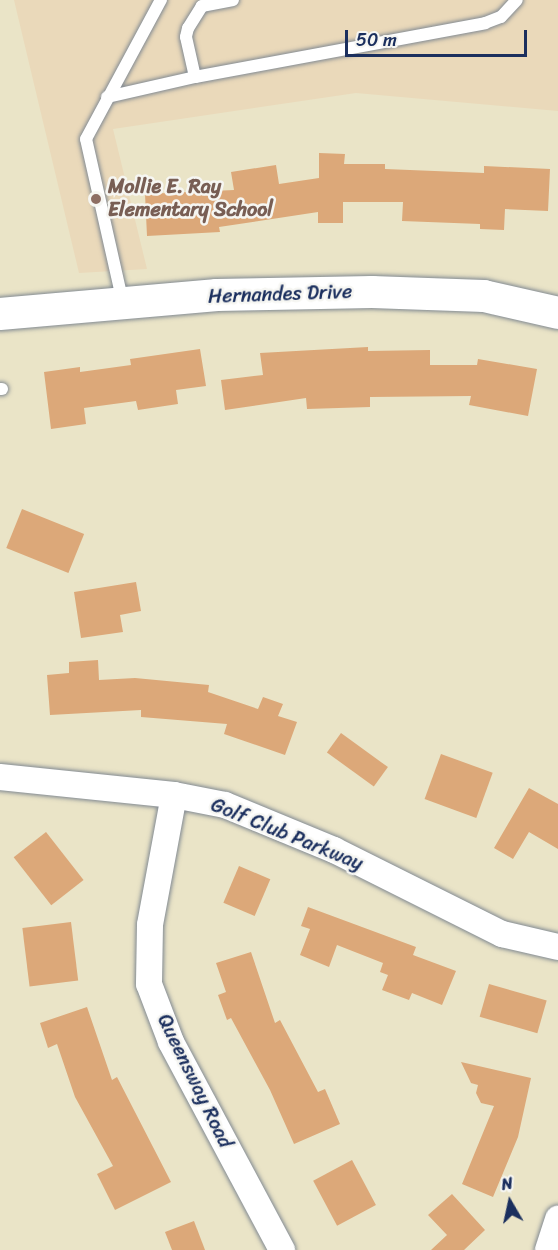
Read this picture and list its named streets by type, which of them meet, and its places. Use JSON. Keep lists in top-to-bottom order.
{
  "streets": {
    "street": ["Hernandes Drive", "Golf Club Parkway", "Queensway Road"]
  },
  "crossings": [
    ["Golf Club Parkway", "Queensway Road"]
  ],
  "places": ["Mollie E. Ray Elementary School"],
  "scale_bar": "50 m",
  "north": "top"
}
